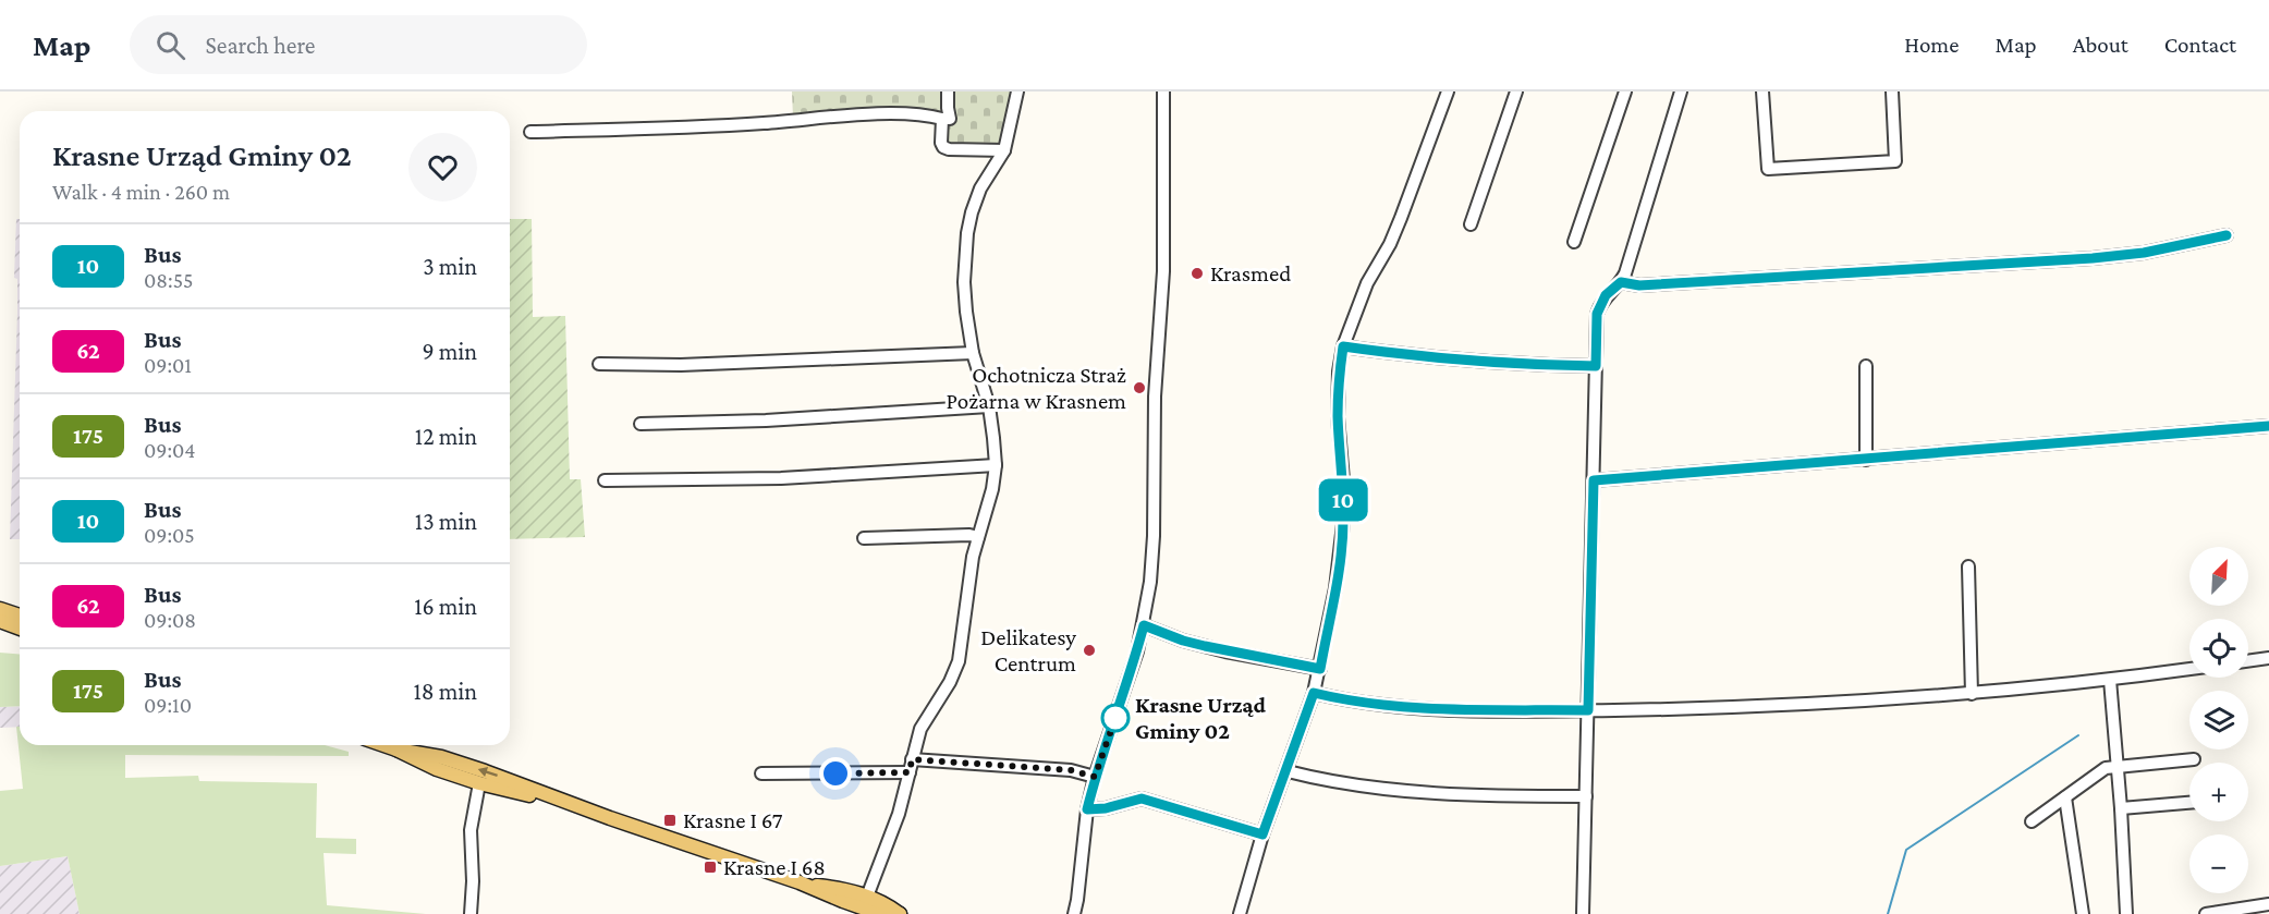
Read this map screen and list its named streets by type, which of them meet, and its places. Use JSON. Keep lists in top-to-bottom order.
{
  "places": {
    "other": [
      "Krasmed",
      "Ochotnicza Straż Pożarna w Krasnem",
      "Delikatesy Centrum",
      "Krasne Urząd Gminy 02"
    ],
    "transit": ["Krasne I 67", "Krasne I 68"]
  },
  "lines": ["bus line 10"],
  "north": "top right",
  "page": {
    "header": "Map",
    "search": "Search here",
    "nav": [
      "Home",
      "Map",
      "About",
      "Contact"
    ],
    "on_map": "10",
    "heading": ["Krasne Urząd Gminy 02", "Walk · 4 min · 260 m"],
    "list": [
      {
        "mark": "10",
        "name": "Bus",
        "note": "08:55",
        "value": "3 min"
      },
      {
        "mark": "62",
        "name": "Bus",
        "note": "09:01",
        "value": "9 min"
      },
      {
        "mark": "175",
        "name": "Bus",
        "note": "09:04",
        "value": "12 min"
      },
      {
        "mark": "10",
        "name": "Bus",
        "note": "09:05",
        "value": "13 min"
      },
      {
        "mark": "62",
        "name": "Bus",
        "note": "09:08",
        "value": "16 min"
      },
      {
        "mark": "175",
        "name": "Bus",
        "note": "09:10",
        "value": "18 min"
      }
    ],
    "map_buttons": ["+", "−"]
  }
}
